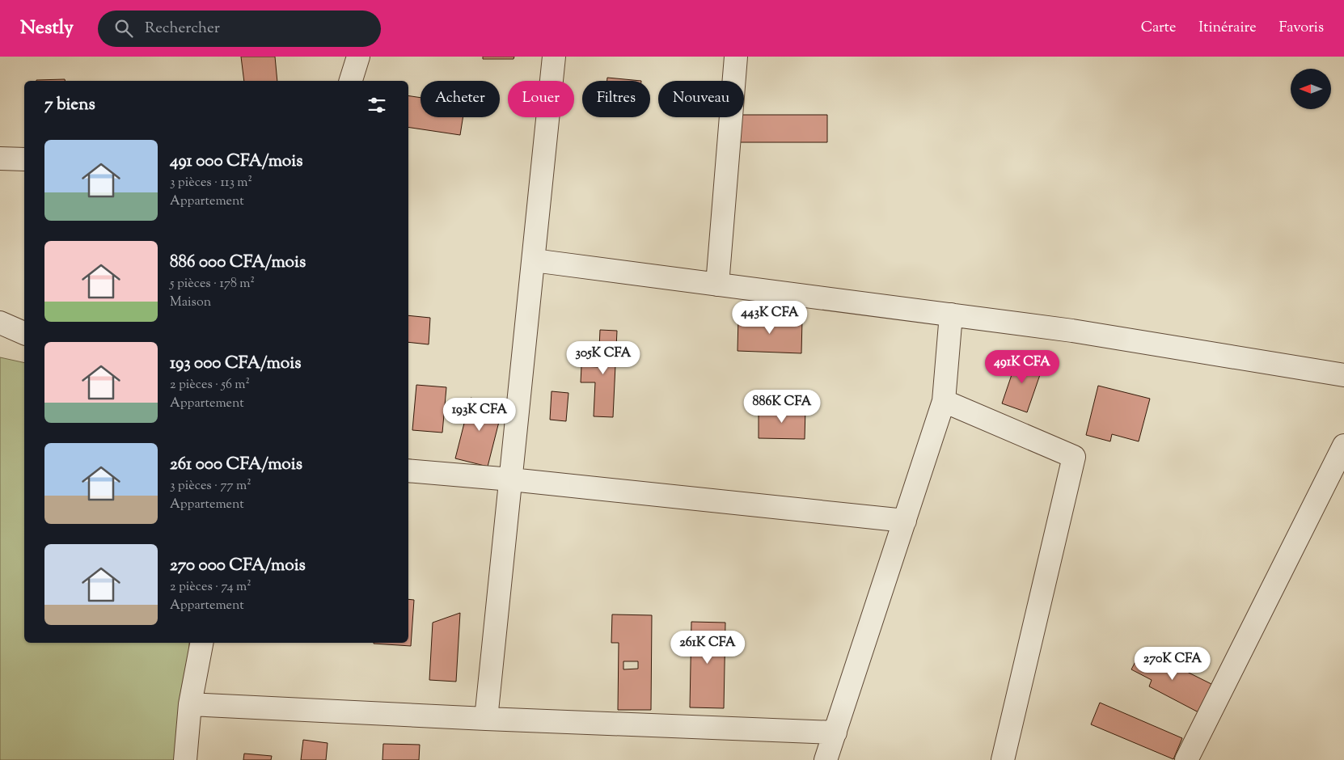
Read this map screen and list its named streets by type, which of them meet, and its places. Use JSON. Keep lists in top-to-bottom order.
{
  "north": "left",
  "page": {
    "header": "Nestly",
    "search": "Rechercher",
    "nav": ["Carte", "Itinéraire", "Favoris"],
    "chip": [
      "Acheter",
      "Louer",
      "Filtres",
      "Nouveau"
    ],
    "heading": "7 biens",
    "list": [
      {
        "name": "491 000 CFA/mois",
        "note": "3 pièces · 113 m² · Appartement"
      },
      {
        "name": "886 000 CFA/mois",
        "note": "5 pièces · 178 m² · Maison"
      },
      {
        "name": "193 000 CFA/mois",
        "note": "2 pièces · 56 m² · Appartement"
      },
      {
        "name": "261 000 CFA/mois",
        "note": "3 pièces · 77 m² · Appartement"
      },
      {
        "name": "270 000 CFA/mois",
        "note": "2 pièces · 74 m² · Appartement"
      }
    ],
    "price": [
      "443K CFA",
      "305K CFA",
      "491K CFA",
      "886K CFA",
      "193K CFA",
      "261K CFA",
      "270K CFA"
    ]
  }
}
